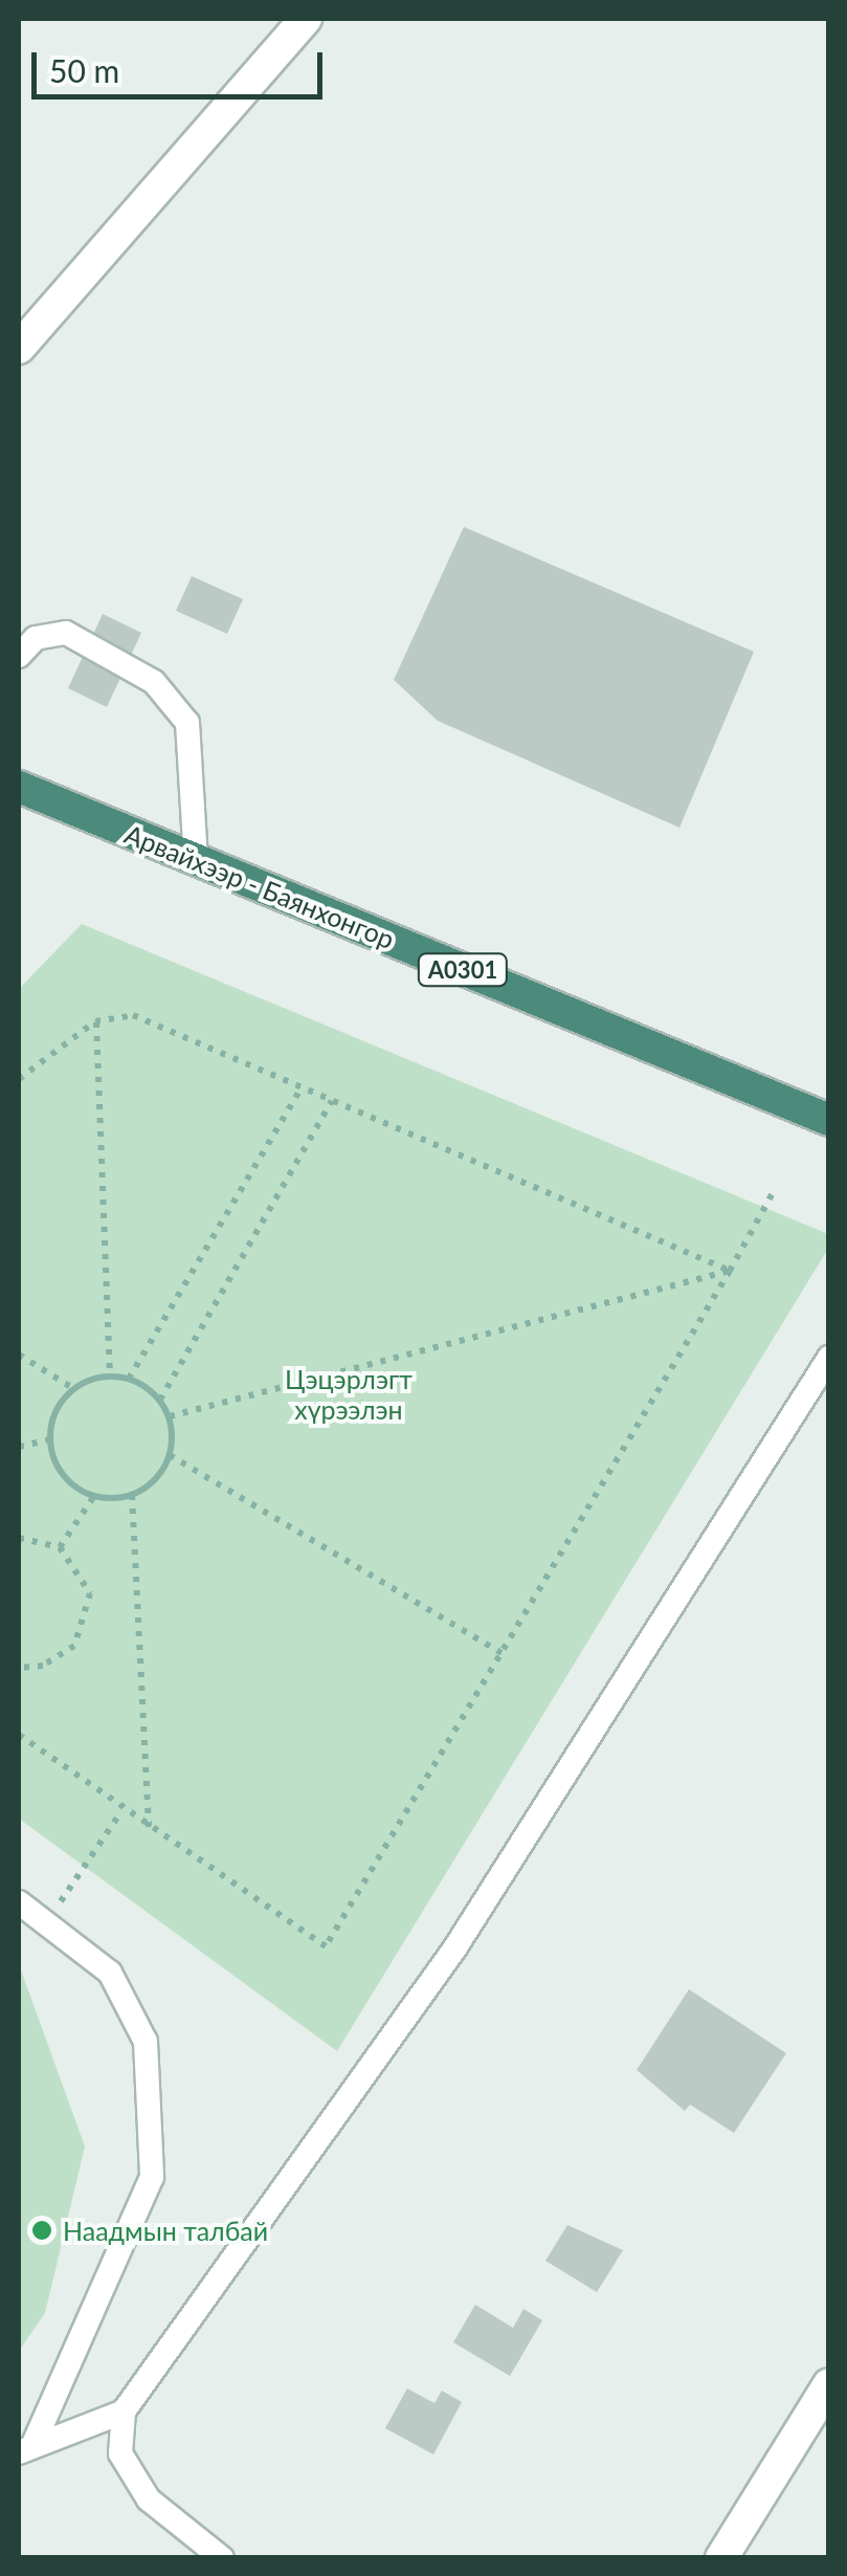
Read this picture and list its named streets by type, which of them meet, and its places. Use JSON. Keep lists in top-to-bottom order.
{
  "streets": {
    "highway": ["Арвайхээр - Баянхонгор", "A0301"]
  },
  "parks": ["Цэцэрлэгт хүрээлэн"],
  "places": ["Наадмын талбай"],
  "scale_bar": "50 m"
}
